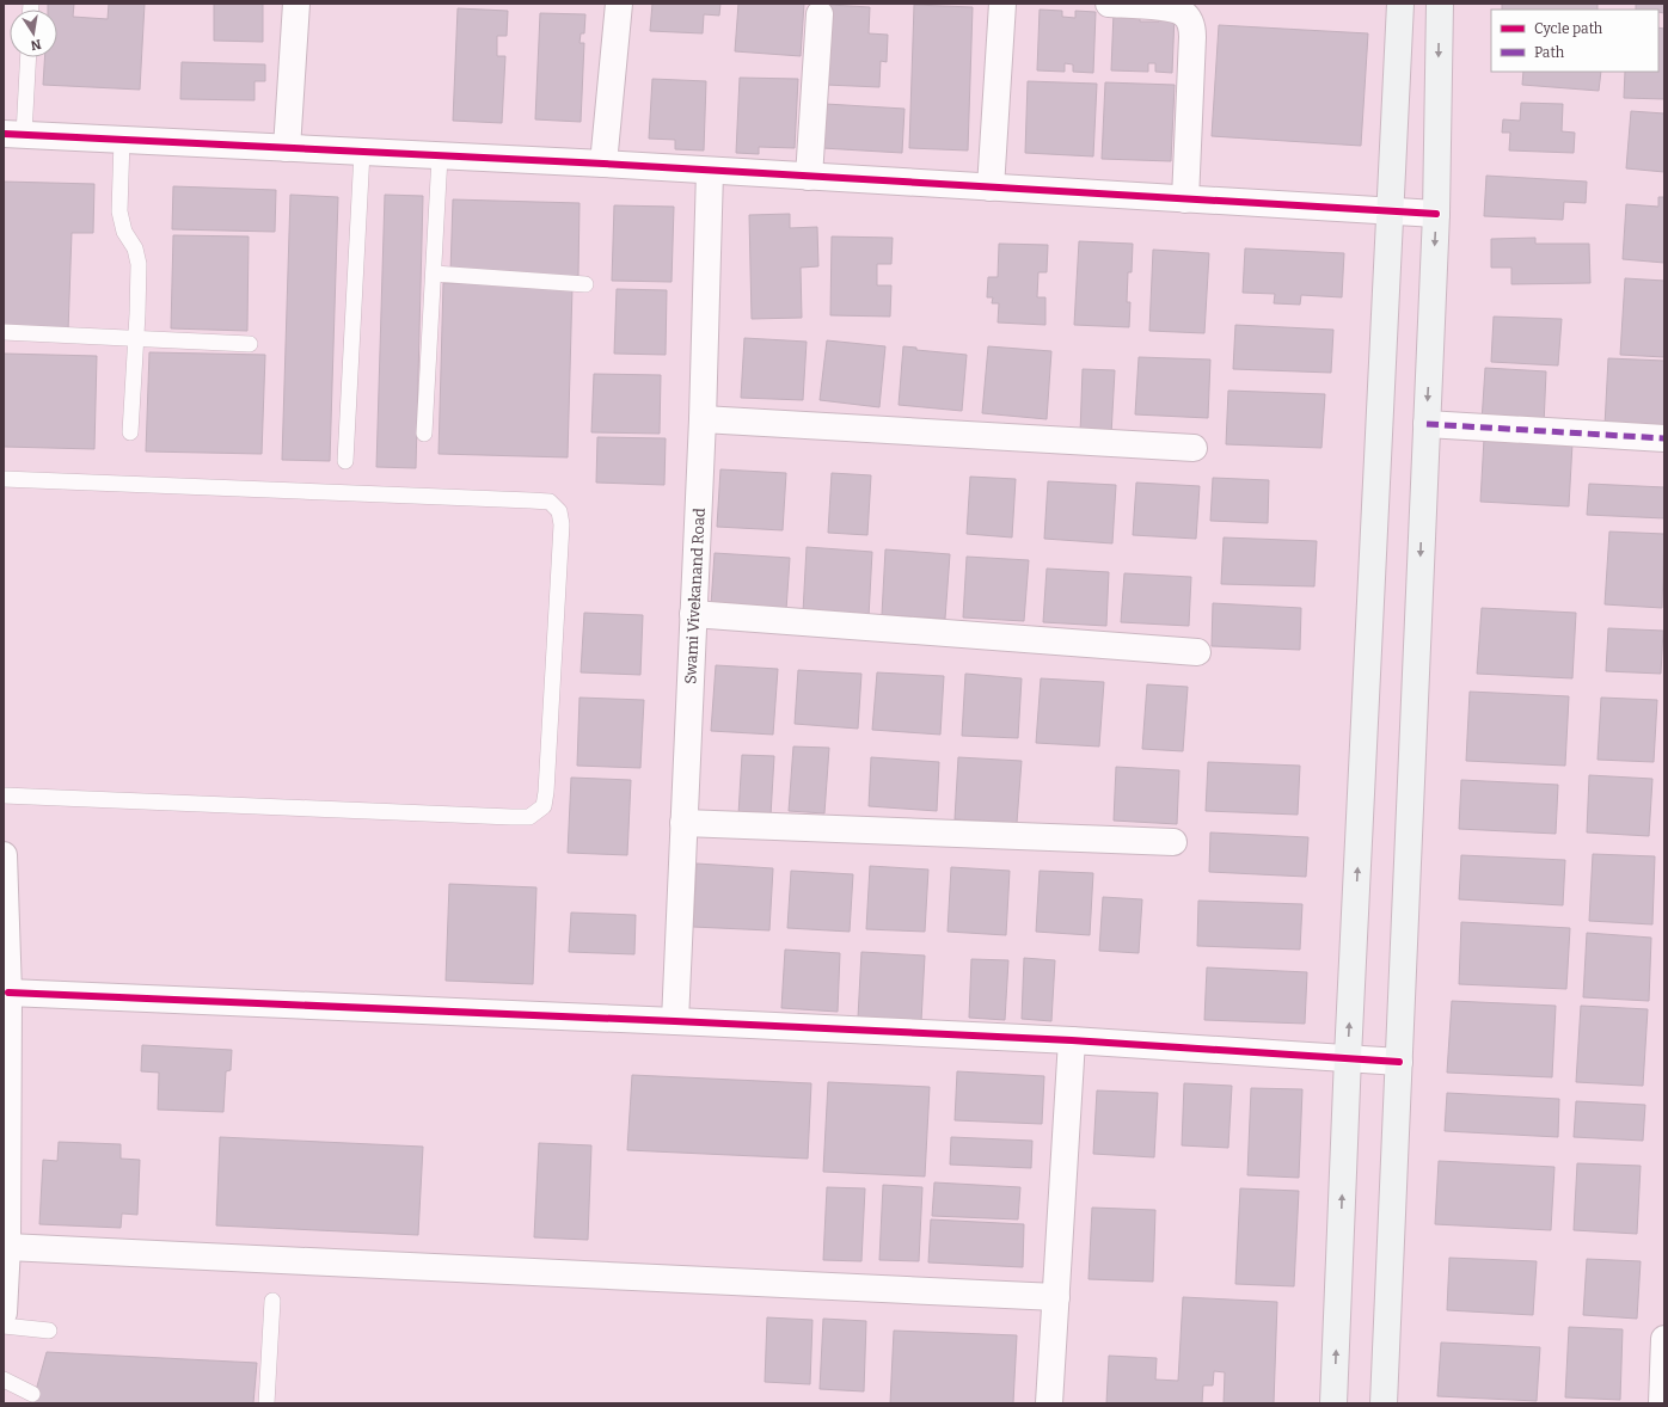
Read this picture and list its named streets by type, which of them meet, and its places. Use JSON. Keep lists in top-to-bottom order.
{
  "streets": {
    "street": ["Swami Vivekanand Road"]
  },
  "legend": ["Cycle path", "Path"],
  "north": "bottom"
}
